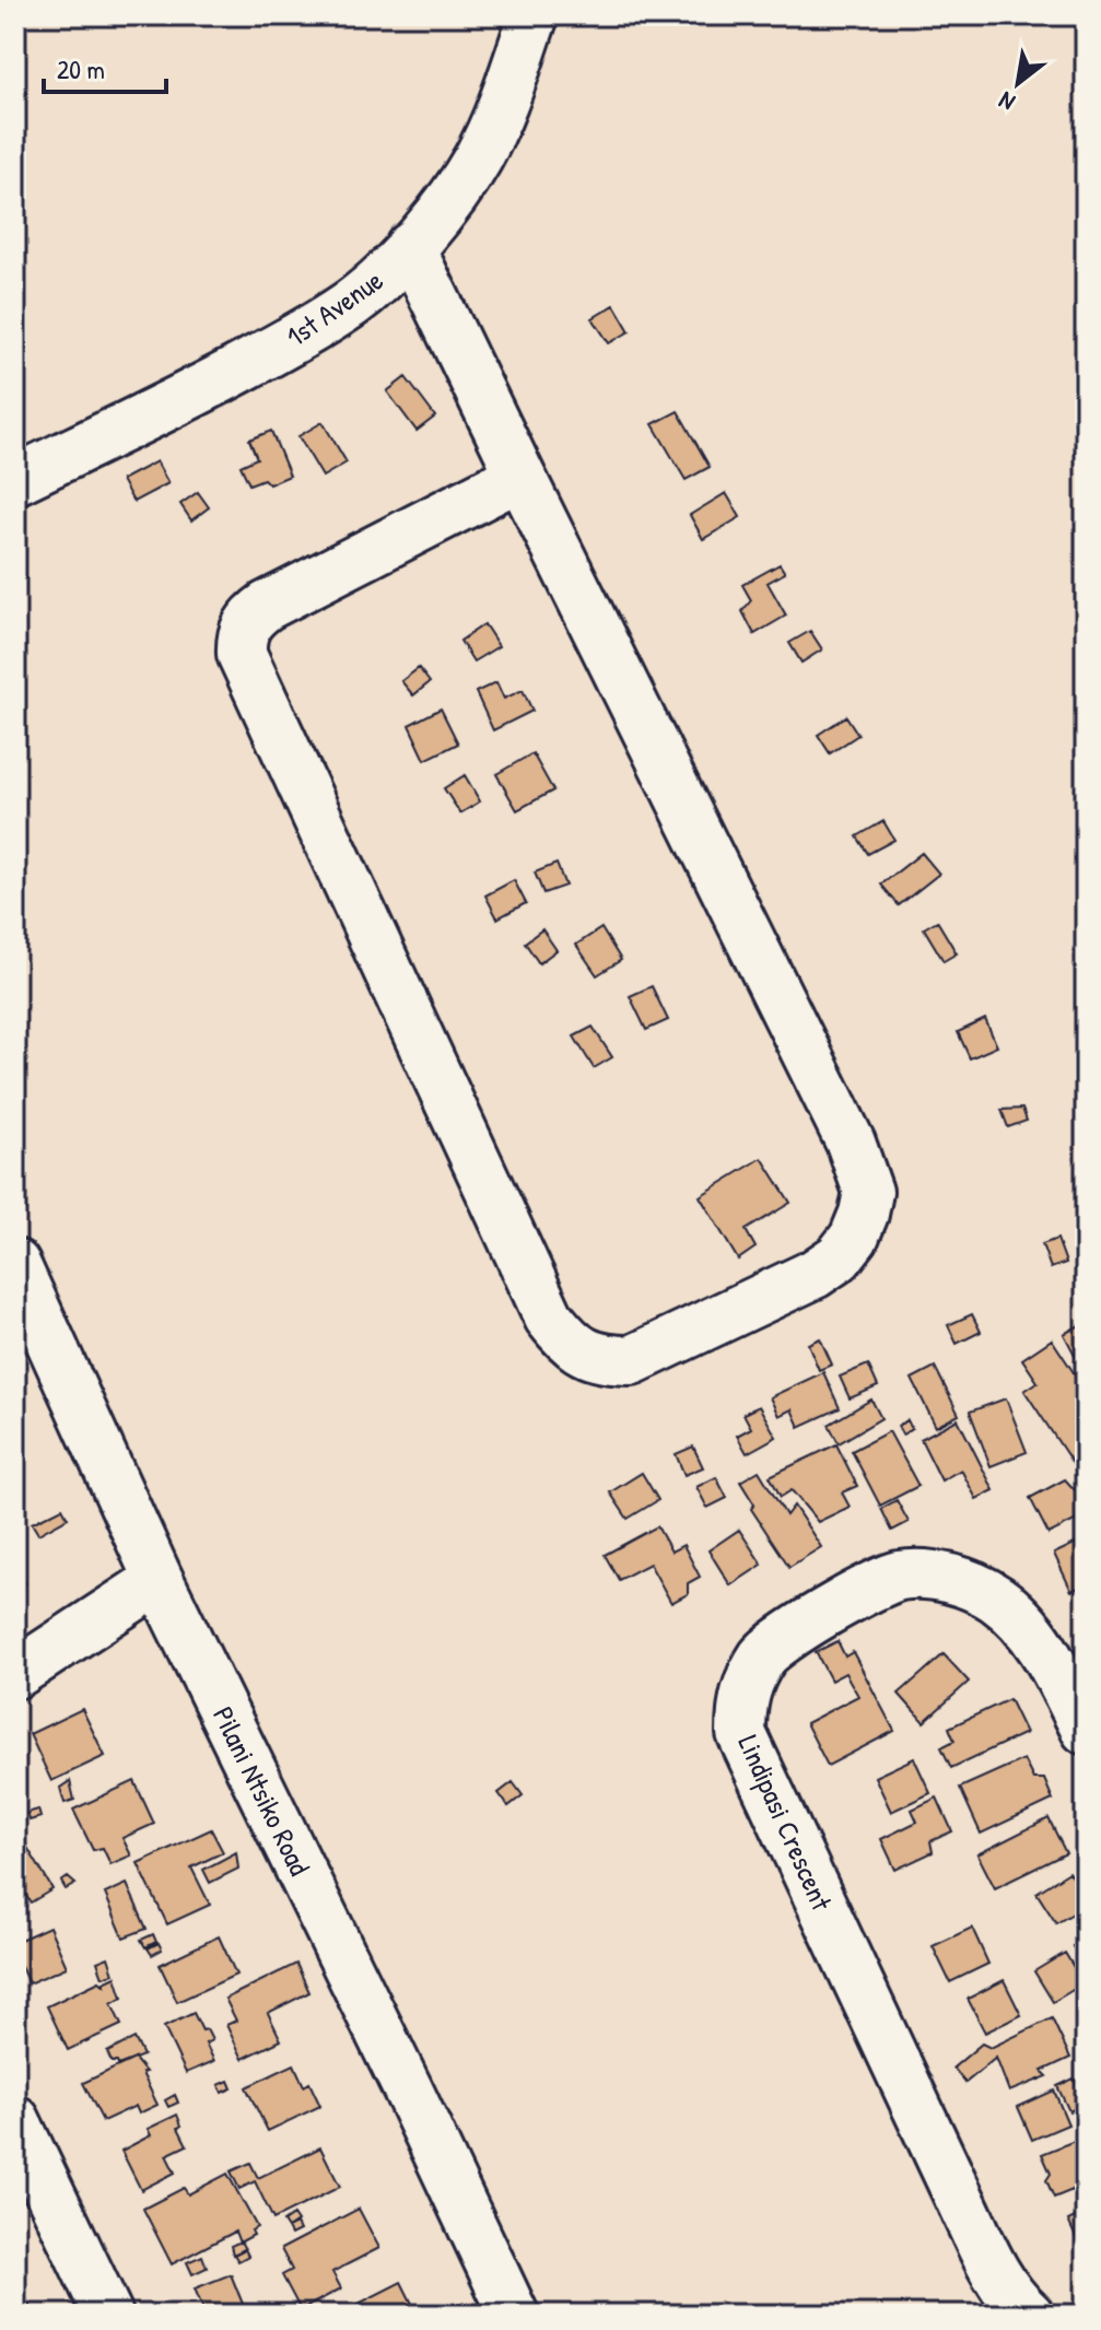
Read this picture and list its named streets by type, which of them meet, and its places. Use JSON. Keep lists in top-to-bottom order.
{
  "streets": {
    "street": ["1st Avenue", "Pilani Ntsiko Road", "Lindipasi Crescent"]
  },
  "scale_bar": "20 m",
  "north": "bottom left"
}
